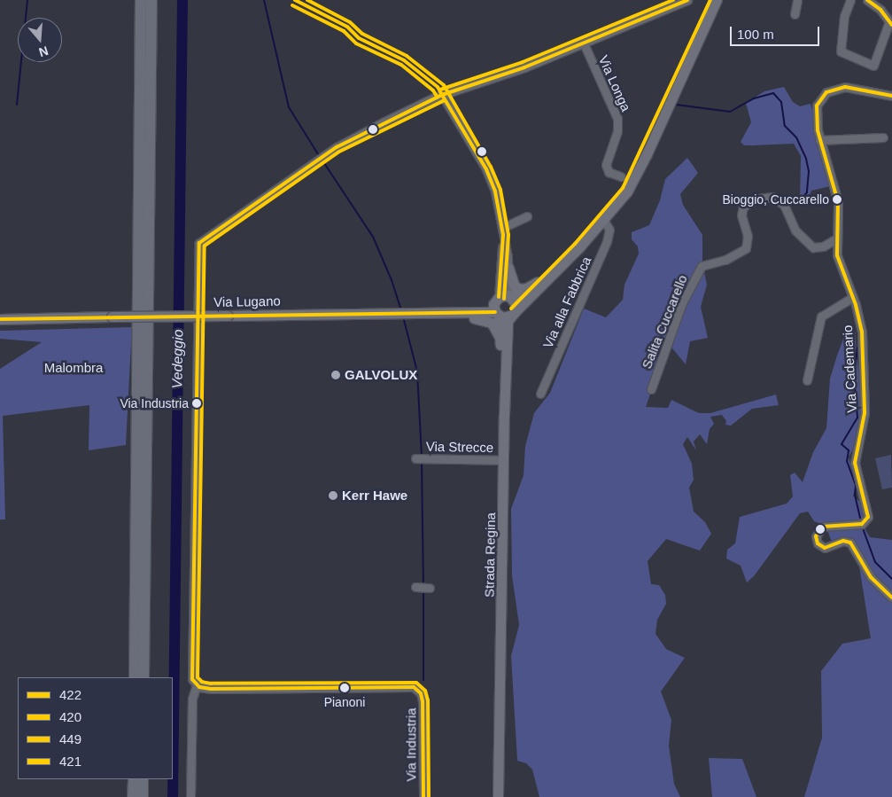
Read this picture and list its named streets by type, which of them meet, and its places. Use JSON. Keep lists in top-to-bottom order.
{
  "streets": {
    "main road": ["Via Lugano", "Strada Regina"],
    "street": [
      "Via Longa",
      "Via alla Fabbrica",
      "Salita Cuccarello",
      "Via Cademario",
      "Via Strecce",
      "Via Industria"
    ]
  },
  "crossings": [
    ["Salita Cuccarello", "Via Cademario"],
    ["Via Strecce", "Strada Regina"]
  ],
  "water": ["Vedeggio"],
  "parks": ["Malombra"],
  "places": [
    "Bioggio, Cuccarello",
    "GALVOLUX",
    "Via Industria",
    "Kerr Hawe",
    "Pianoni"
  ],
  "lines": [
    "transit line 422",
    "transit line 420",
    "transit line 421",
    "transit line 449"
  ],
  "legend": [
    "422",
    "420",
    "449",
    "421"
  ],
  "scale_bar": "100 m",
  "north": "bottom"
}
